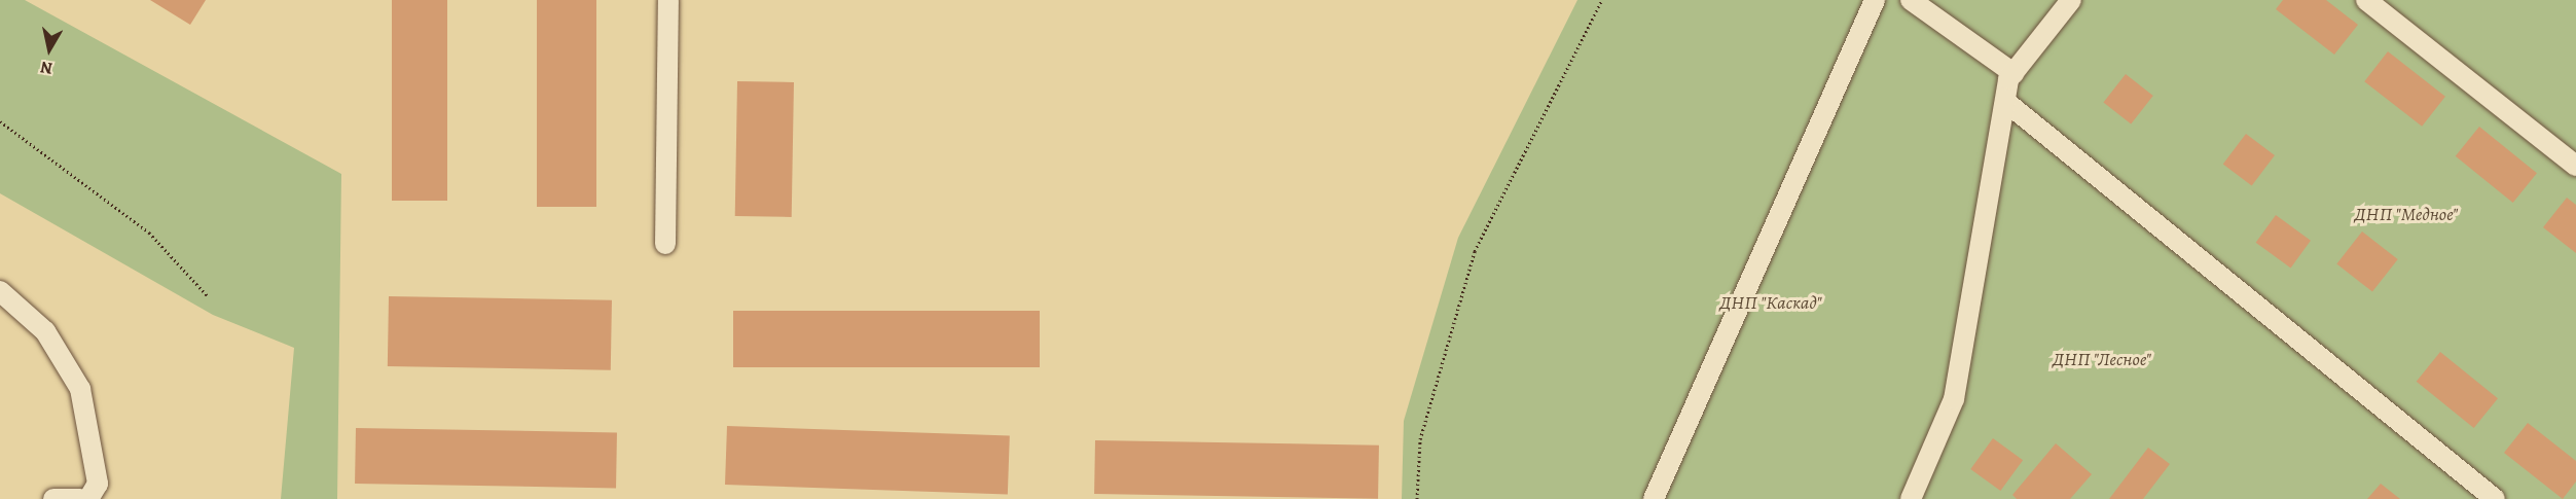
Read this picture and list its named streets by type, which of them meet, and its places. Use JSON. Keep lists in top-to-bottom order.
{
  "parks": ["ДНП \"Медное\"", "ДНП \"Каскад\"", "ДНП \"Лесное\""],
  "north": "bottom"
}
